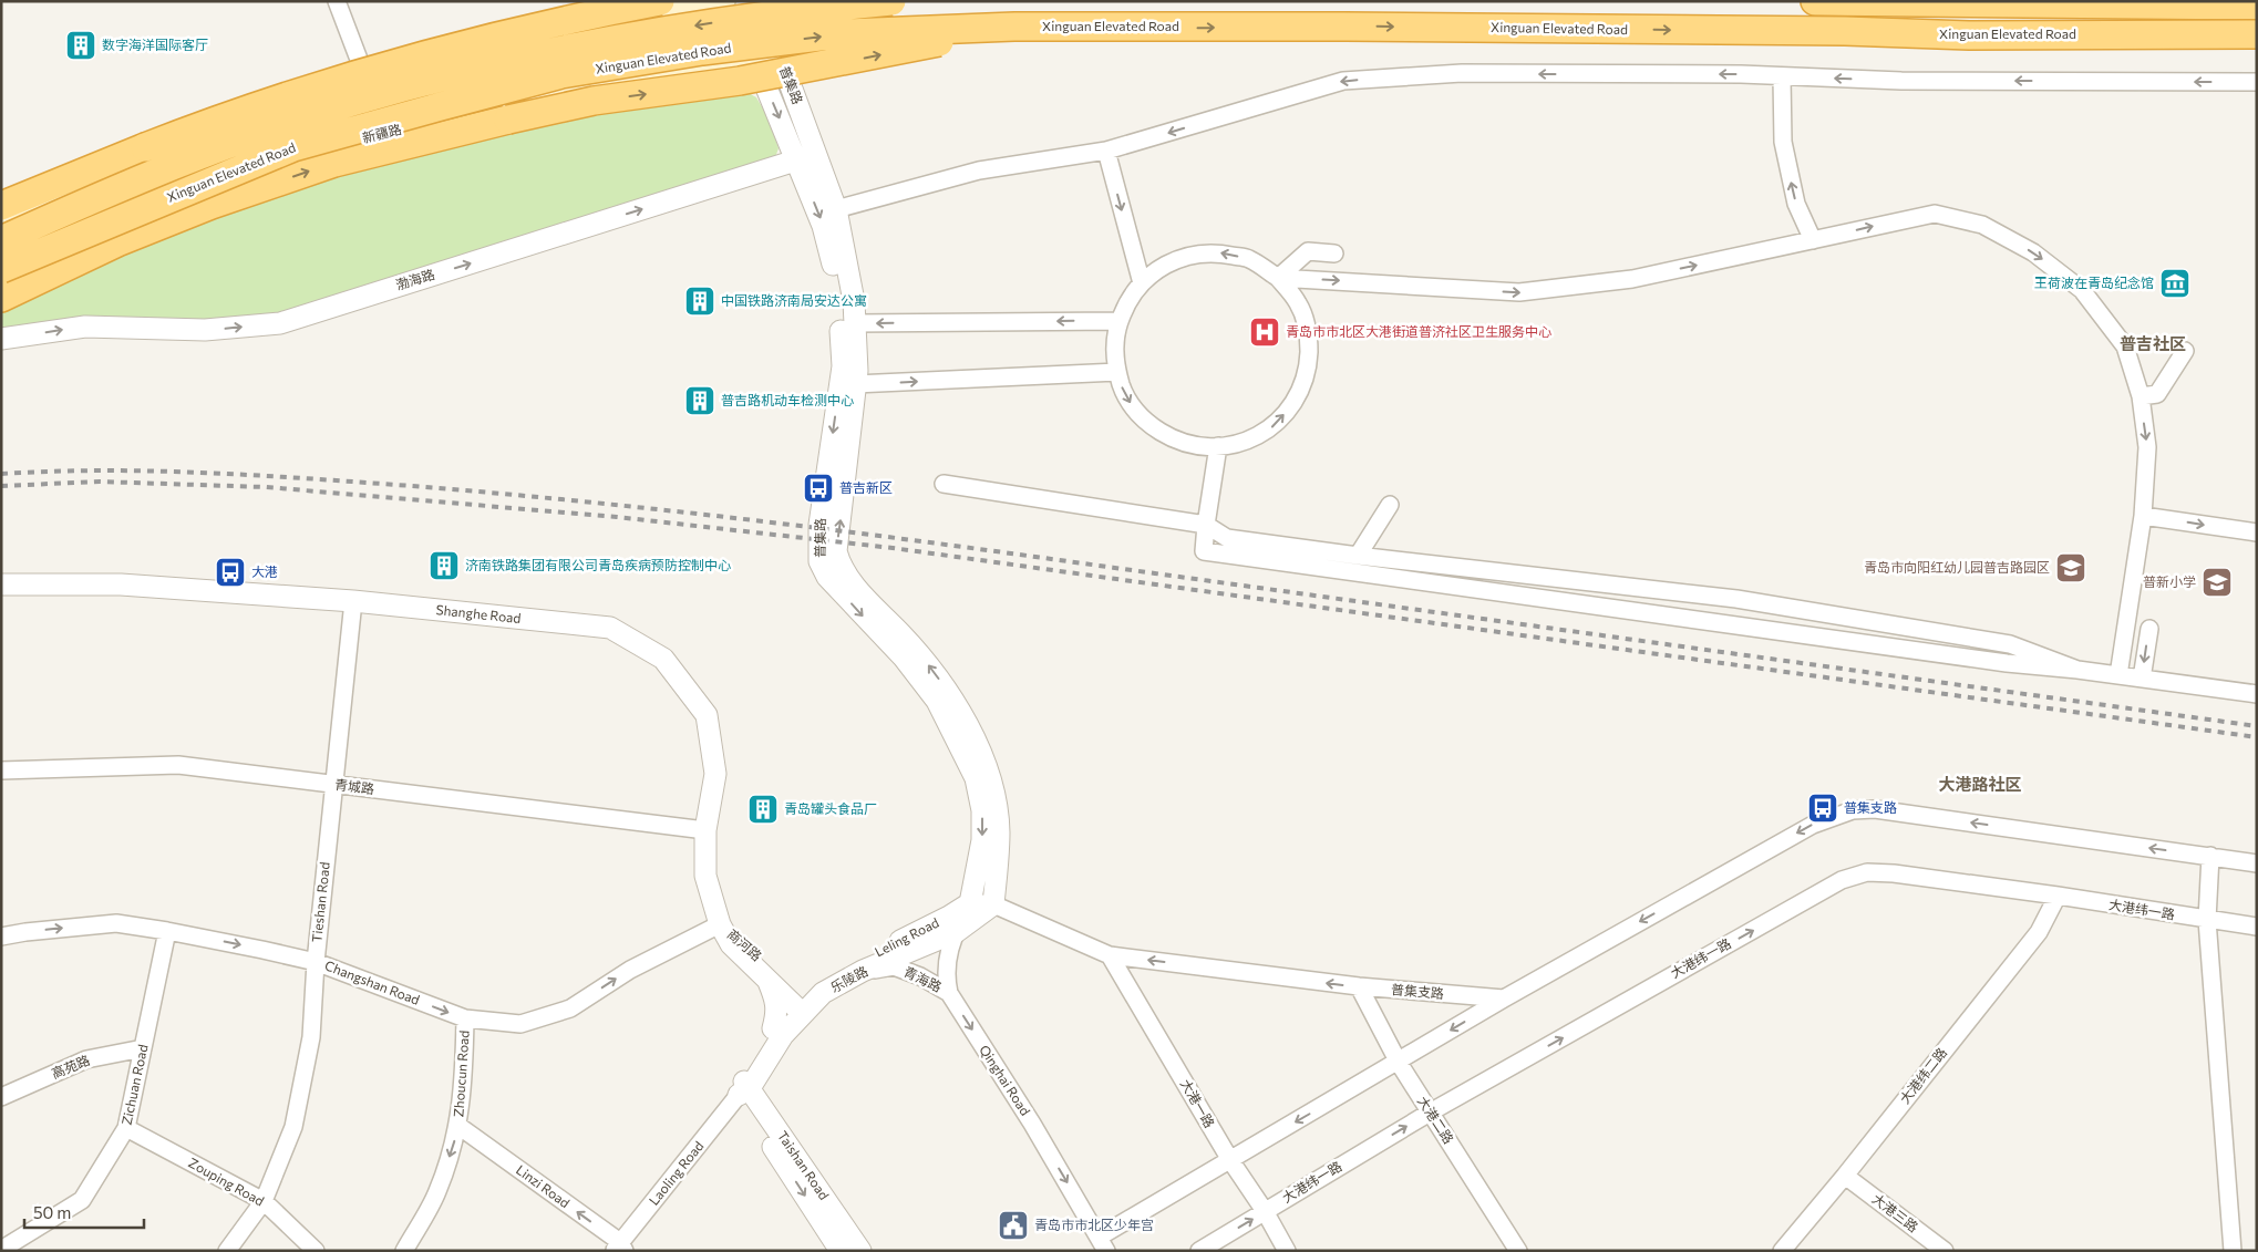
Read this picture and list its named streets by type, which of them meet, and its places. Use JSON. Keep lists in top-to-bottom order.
{
  "streets": {
    "highway": ["Xinguan Elevated Road"],
    "main road": ["新疆路"],
    "street": [
      "普集路",
      "渤海路",
      "Shanghe Road",
      "青城路",
      "Tieshan Road",
      "大港纬一路",
      "Leling Road",
      "商河路",
      "乐陵路",
      "青海路",
      "Changshan Road",
      "普集支路",
      "高苑路",
      "Zhoucun Road",
      "大港纬二路",
      "Qinghai Road",
      "Zichuan Road",
      "大港一路",
      "大港二路",
      "Taishan Road",
      "Laoling Road",
      "Zouping Road",
      "Linzi Road",
      "大港三路"
    ]
  },
  "crossings": [
    ["普集路", "新疆路"],
    ["普集路", "渤海路"],
    ["普集路", "Leling Road"],
    ["普集路", "乐陵路"],
    ["普集路", "普集支路"],
    ["普集路", "Qinghai Road"],
    ["Shanghe Road", "青城路"],
    ["Shanghe Road", "Tieshan Road"],
    ["Shanghe Road", "商河路"],
    ["Shanghe Road", "Changshan Road"],
    ["青城路", "Tieshan Road"],
    ["Tieshan Road", "Changshan Road"],
    ["Tieshan Road", "Zouping Road"],
    ["大港纬一路", "大港纬二路"],
    ["大港纬一路", "大港一路"],
    ["大港纬一路", "大港二路"],
    ["Leling Road", "商河路"],
    ["Leling Road", "乐陵路"],
    ["Leling Road", "普集支路"],
    ["Leling Road", "Qinghai Road"],
    ["Leling Road", "Taishan Road"],
    ["Leling Road", "Laoling Road"],
    ["商河路", "乐陵路"],
    ["商河路", "Changshan Road"],
    ["乐陵路", "青海路"],
    ["乐陵路", "普集支路"],
    ["乐陵路", "Qinghai Road"],
    ["乐陵路", "Taishan Road"],
    ["乐陵路", "Laoling Road"],
    ["青海路", "Qinghai Road"],
    ["Changshan Road", "Zhoucun Road"],
    ["Changshan Road", "Zichuan Road"],
    ["普集支路", "Qinghai Road"],
    ["普集支路", "大港一路"],
    ["普集支路", "大港二路"],
    ["高苑路", "Zichuan Road"],
    ["Zhoucun Road", "Linzi Road"],
    ["大港纬二路", "大港三路"],
    ["Zichuan Road", "Zouping Road"],
    ["Taishan Road", "Laoling Road"],
    ["Laoling Road", "Linzi Road"]
  ],
  "one_way": [
    "渤海路",
    "Changshan Road",
    "普集支路",
    "Zhoucun Road",
    "Qinghai Road",
    "Linzi Road"
  ],
  "districts": ["普吉社区", "大港路社区"],
  "places": {
    "building": [
      "数字海洋国际客厅",
      "中国铁路济南局安达公寓",
      "普吉路机动车检测中心",
      "济南铁路集团有限公司青岛疾病预防控制中心",
      "青岛罐头食品厂"
    ],
    "museum": ["王荷波在青岛纪念馆"],
    "hospital": ["青岛市市北区大港街道普济社区卫生服务中心"],
    "bus stop": ["普吉新区", "大港", "普集支路"],
    "school or university": ["青岛市向阳红幼儿园普吉路园区", "普新小学"],
    "public building": ["青岛市市北区少年宫"]
  },
  "scale_bar": "50 m"
}
